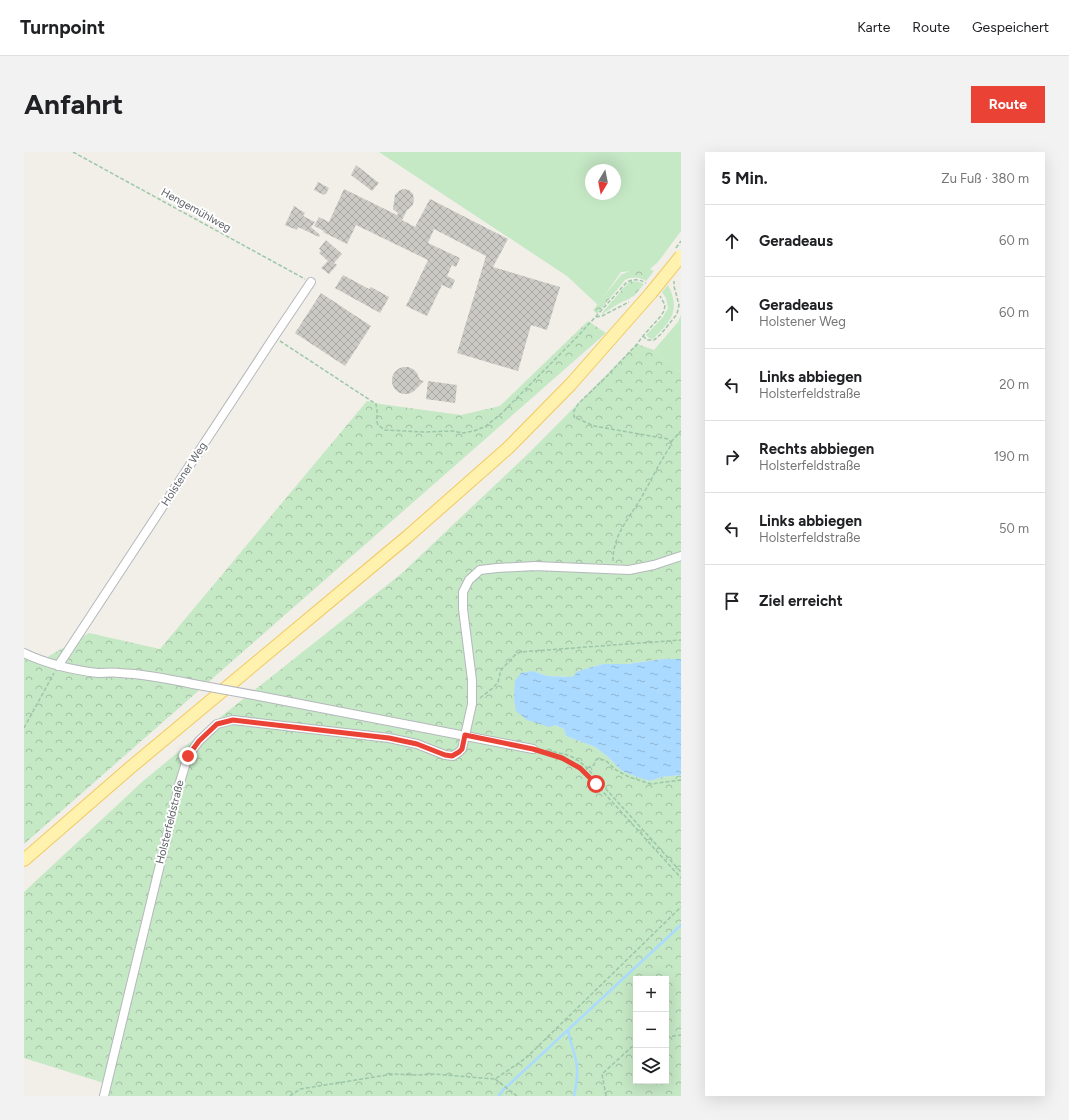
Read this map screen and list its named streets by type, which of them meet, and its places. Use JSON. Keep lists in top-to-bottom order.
{
  "streets": {
    "street": ["Holstener Weg", "Holsterfeldstraße"],
    "path": ["Hengemühlweg"]
  },
  "crossings": [
    ["Hengemühlweg", "Holstener Weg"]
  ],
  "north": "bottom",
  "page": {
    "header": "Turnpoint",
    "nav": ["Karte", "Route", "Gespeichert"],
    "buttons": "Route",
    "title": "Anfahrt",
    "heading": ["5 Min.", "Zu Fuß · 380 m"],
    "list": [
      ["Geradeaus", "60 m"],
      ["Geradeaus", "Holstener Weg", "60 m"],
      ["Links abbiegen", "Holsterfeldstraße", "20 m"],
      ["Rechts abbiegen", "Holsterfeldstraße", "190 m"],
      ["Links abbiegen", "Holsterfeldstraße", "50 m"],
      "Ziel erreicht"
    ],
    "map_buttons": ["+", "−"]
  }
}
